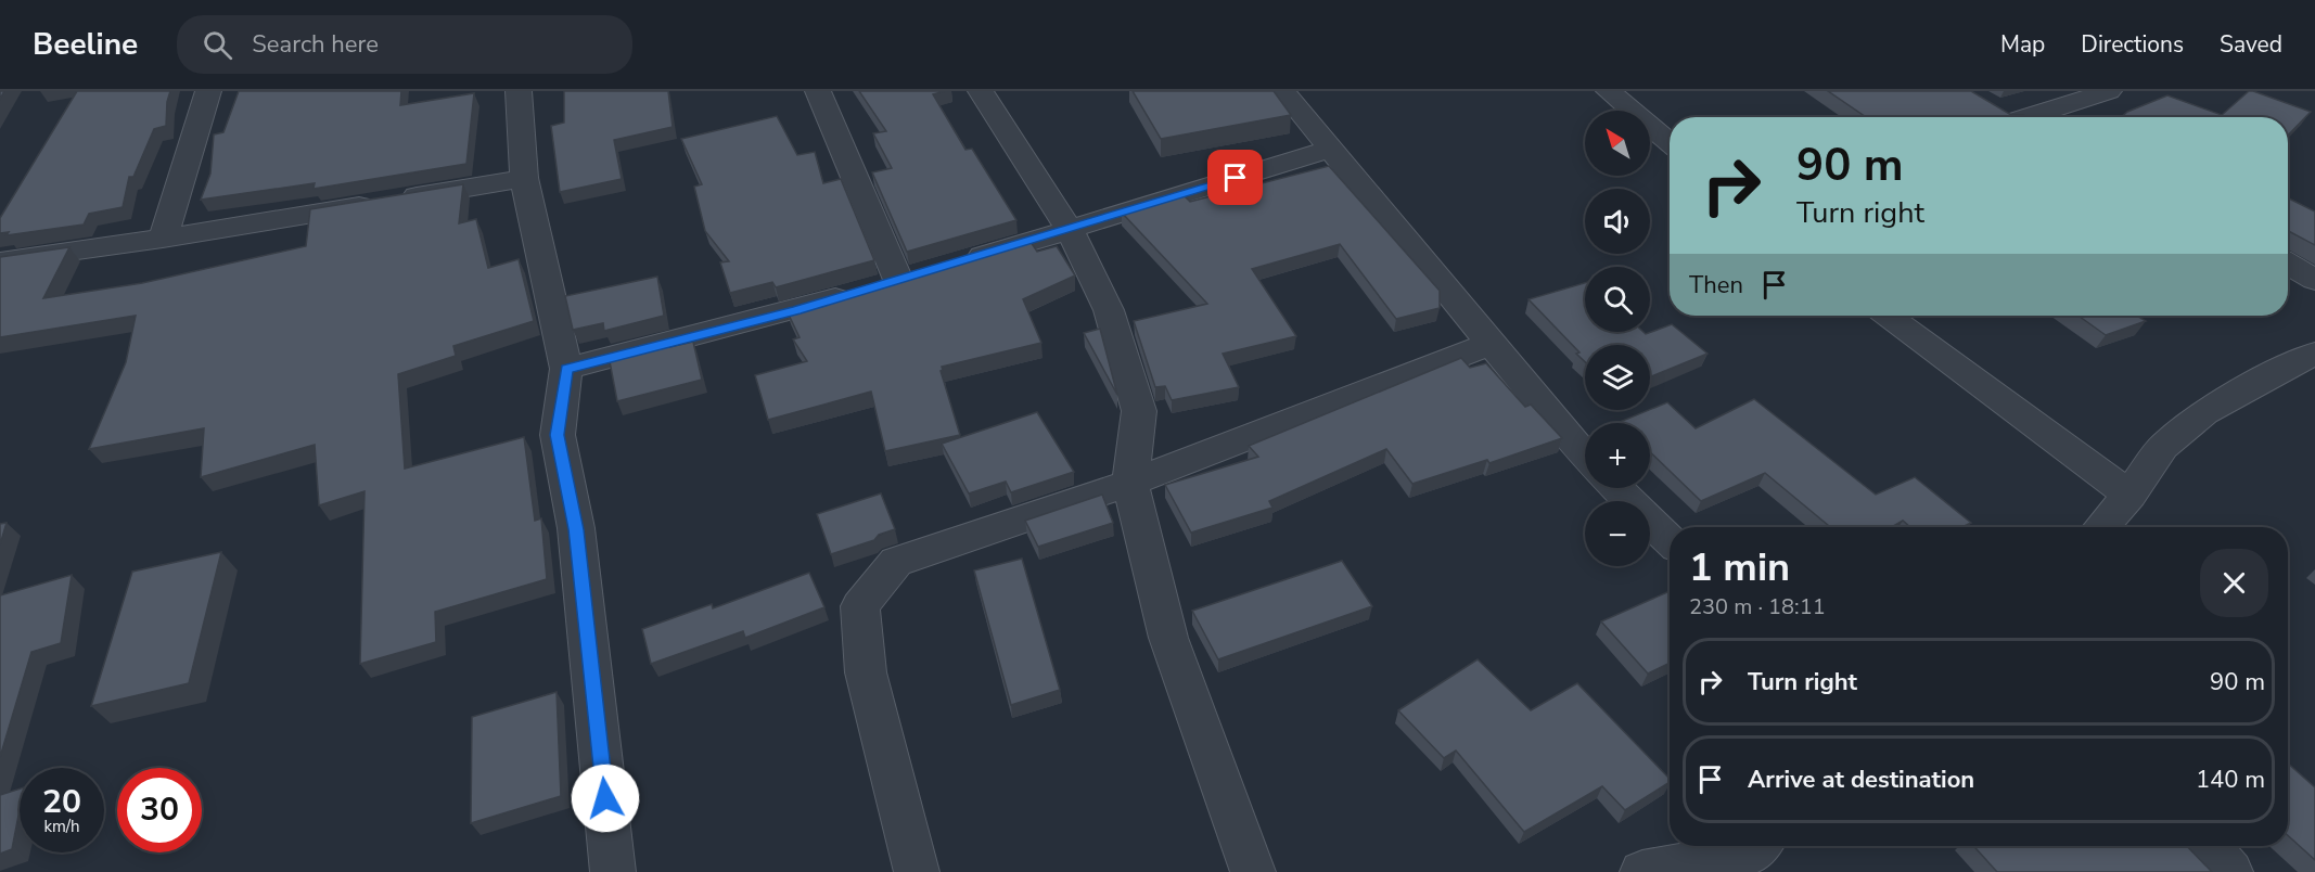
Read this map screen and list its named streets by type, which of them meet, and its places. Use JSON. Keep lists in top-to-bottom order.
{
  "north": "top left",
  "page": {
    "header": "Beeline",
    "search": "Search here",
    "nav": ["Map", "Directions", "Saved"],
    "map_buttons": ["+", "−"],
    "turn": ["90 m", "Turn right"],
    "then": "Then",
    "heading": ["1 min", "230 m · 18:11"],
    "list": [
      {
        "name": "Turn right",
        "value": "90 m"
      },
      {
        "name": "Arrive at destination",
        "value": "140 m"
      }
    ],
    "speed": "20 km/h",
    "limit": "30"
  }
}
